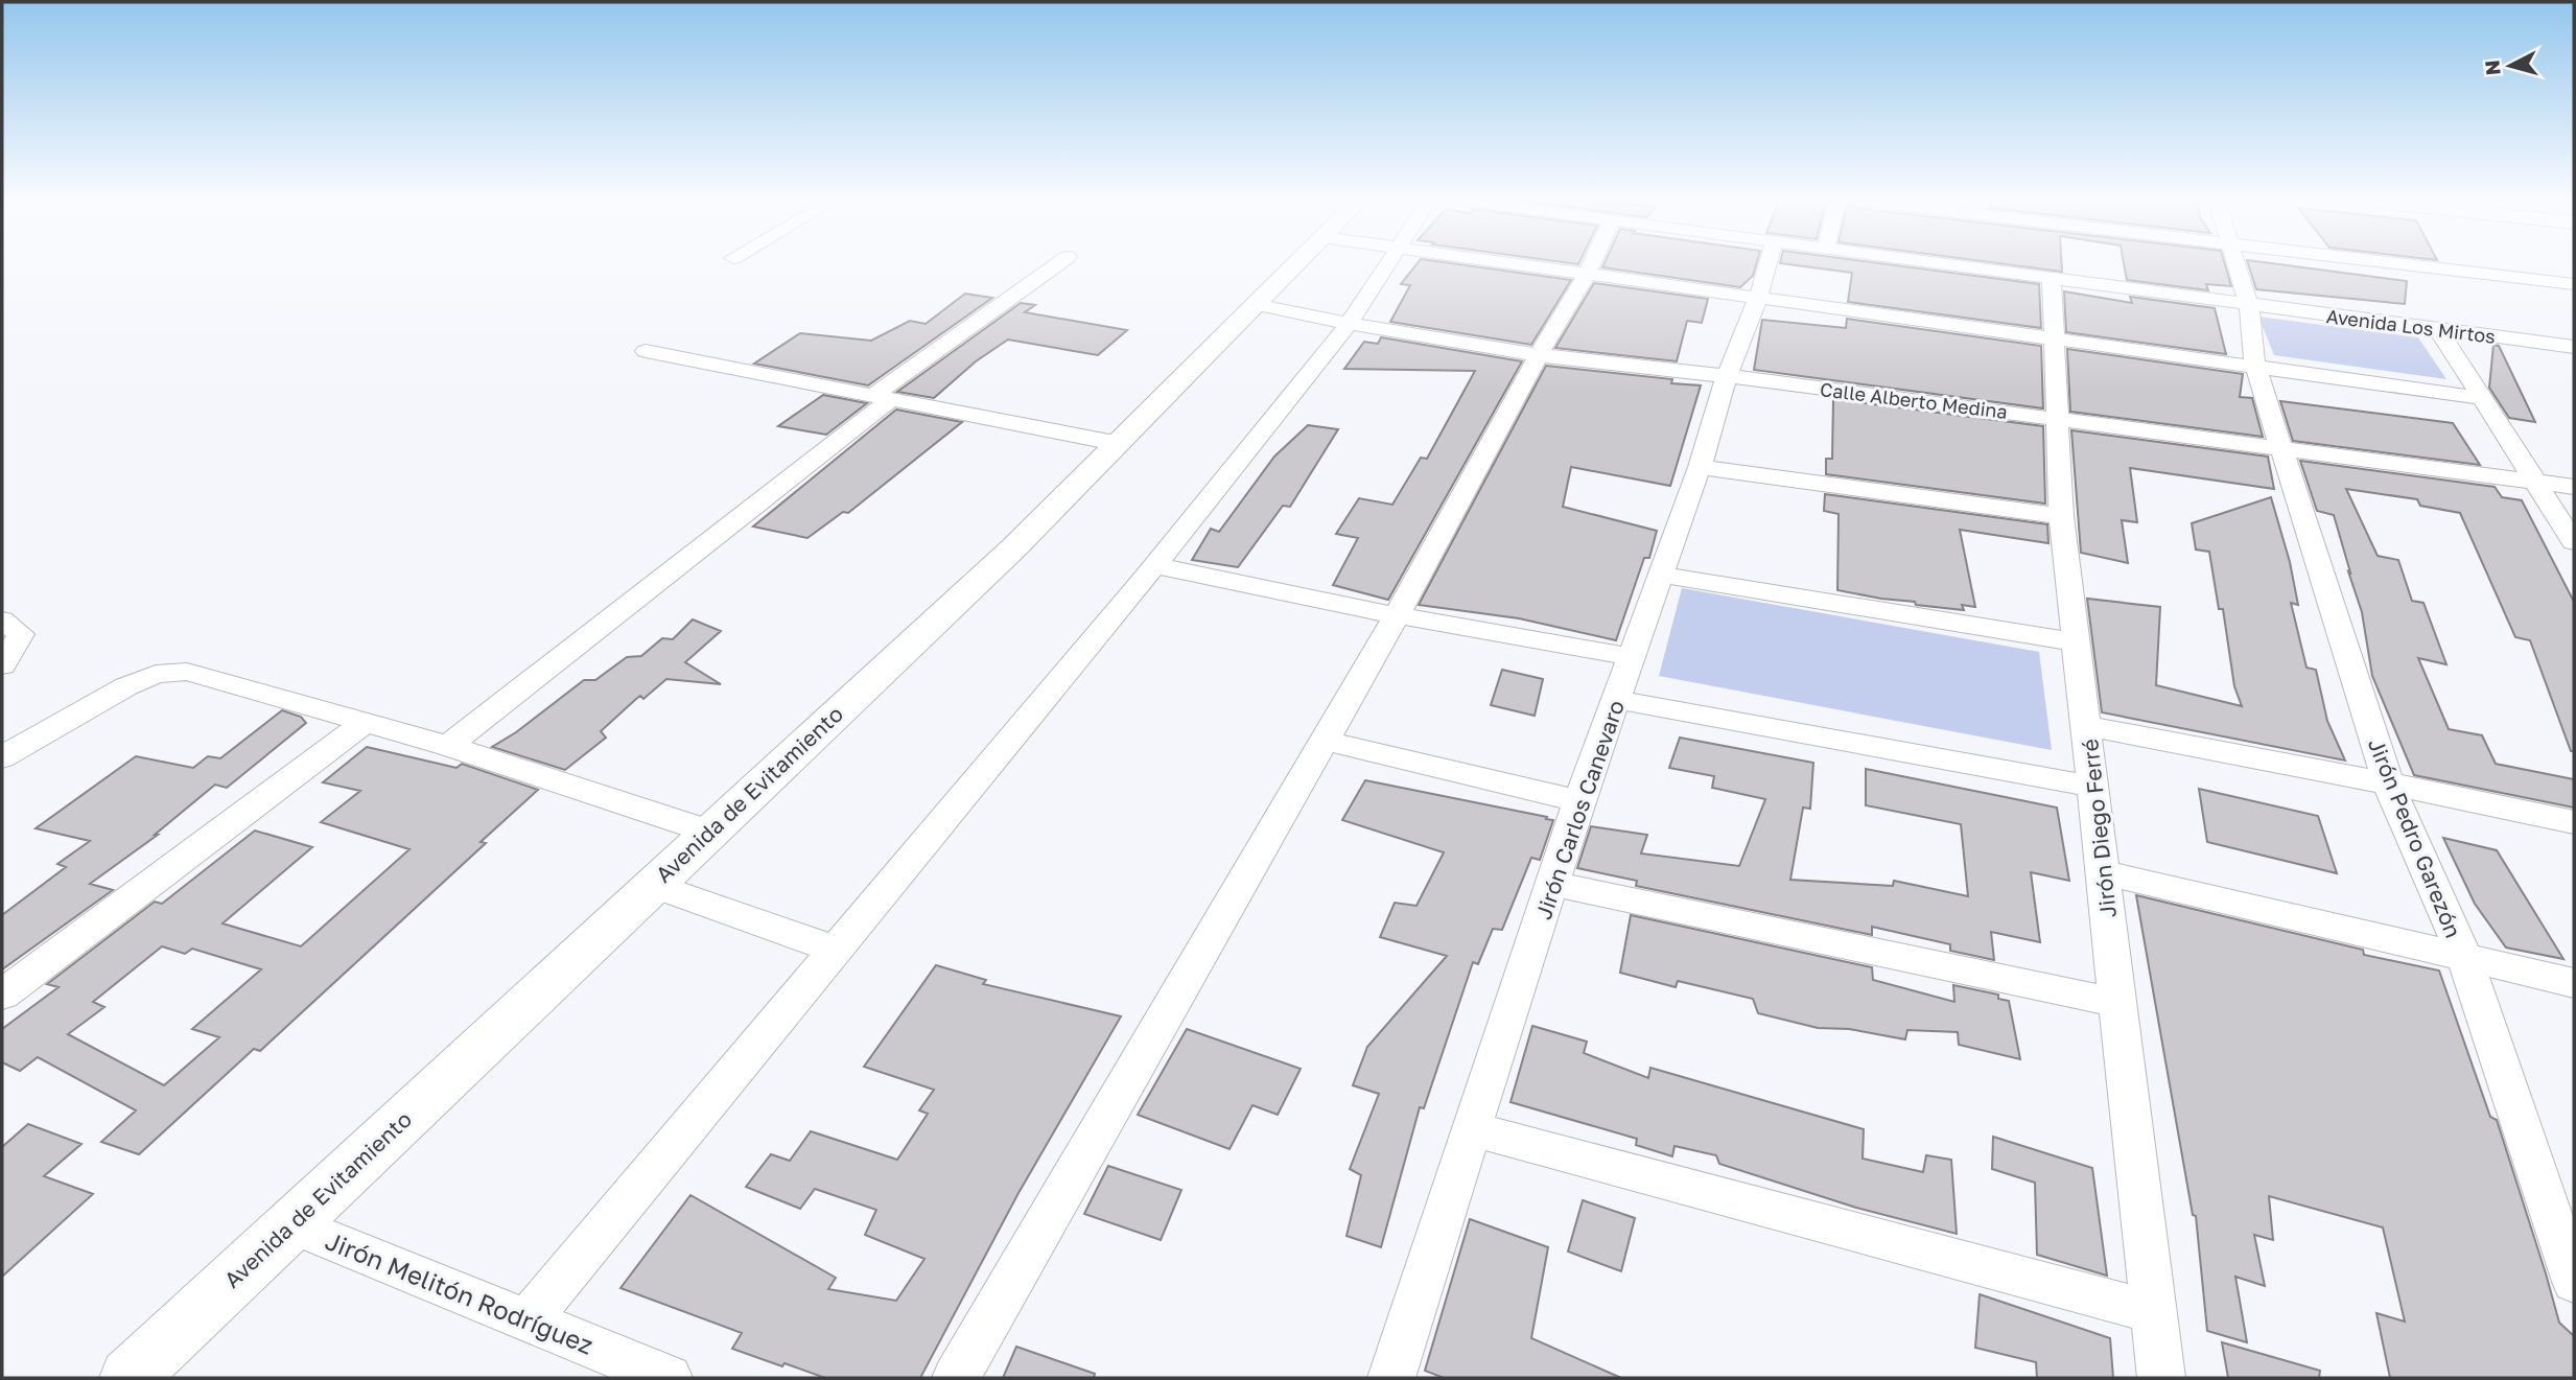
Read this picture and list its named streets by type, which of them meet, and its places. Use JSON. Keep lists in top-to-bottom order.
{
  "streets": {
    "street": [
      "Avenida Los Mirtos",
      "Calle Alberto Medina",
      "Avenida de Evitamiento",
      "Jirón Carlos Canevaro",
      "Jirón Diego Ferré",
      "Jirón Pedro Garezón",
      "Jirón Melitón Rodríguez"
    ]
  },
  "crossings": [
    ["Avenida Los Mirtos", "Jirón Diego Ferré"],
    ["Avenida Los Mirtos", "Jirón Pedro Garezón"],
    ["Calle Alberto Medina", "Avenida de Evitamiento"],
    ["Calle Alberto Medina", "Jirón Carlos Canevaro"],
    ["Calle Alberto Medina", "Jirón Diego Ferré"],
    ["Calle Alberto Medina", "Jirón Pedro Garezón"],
    ["Avenida de Evitamiento", "Jirón Melitón Rodríguez"]
  ],
  "north": "left"
}
